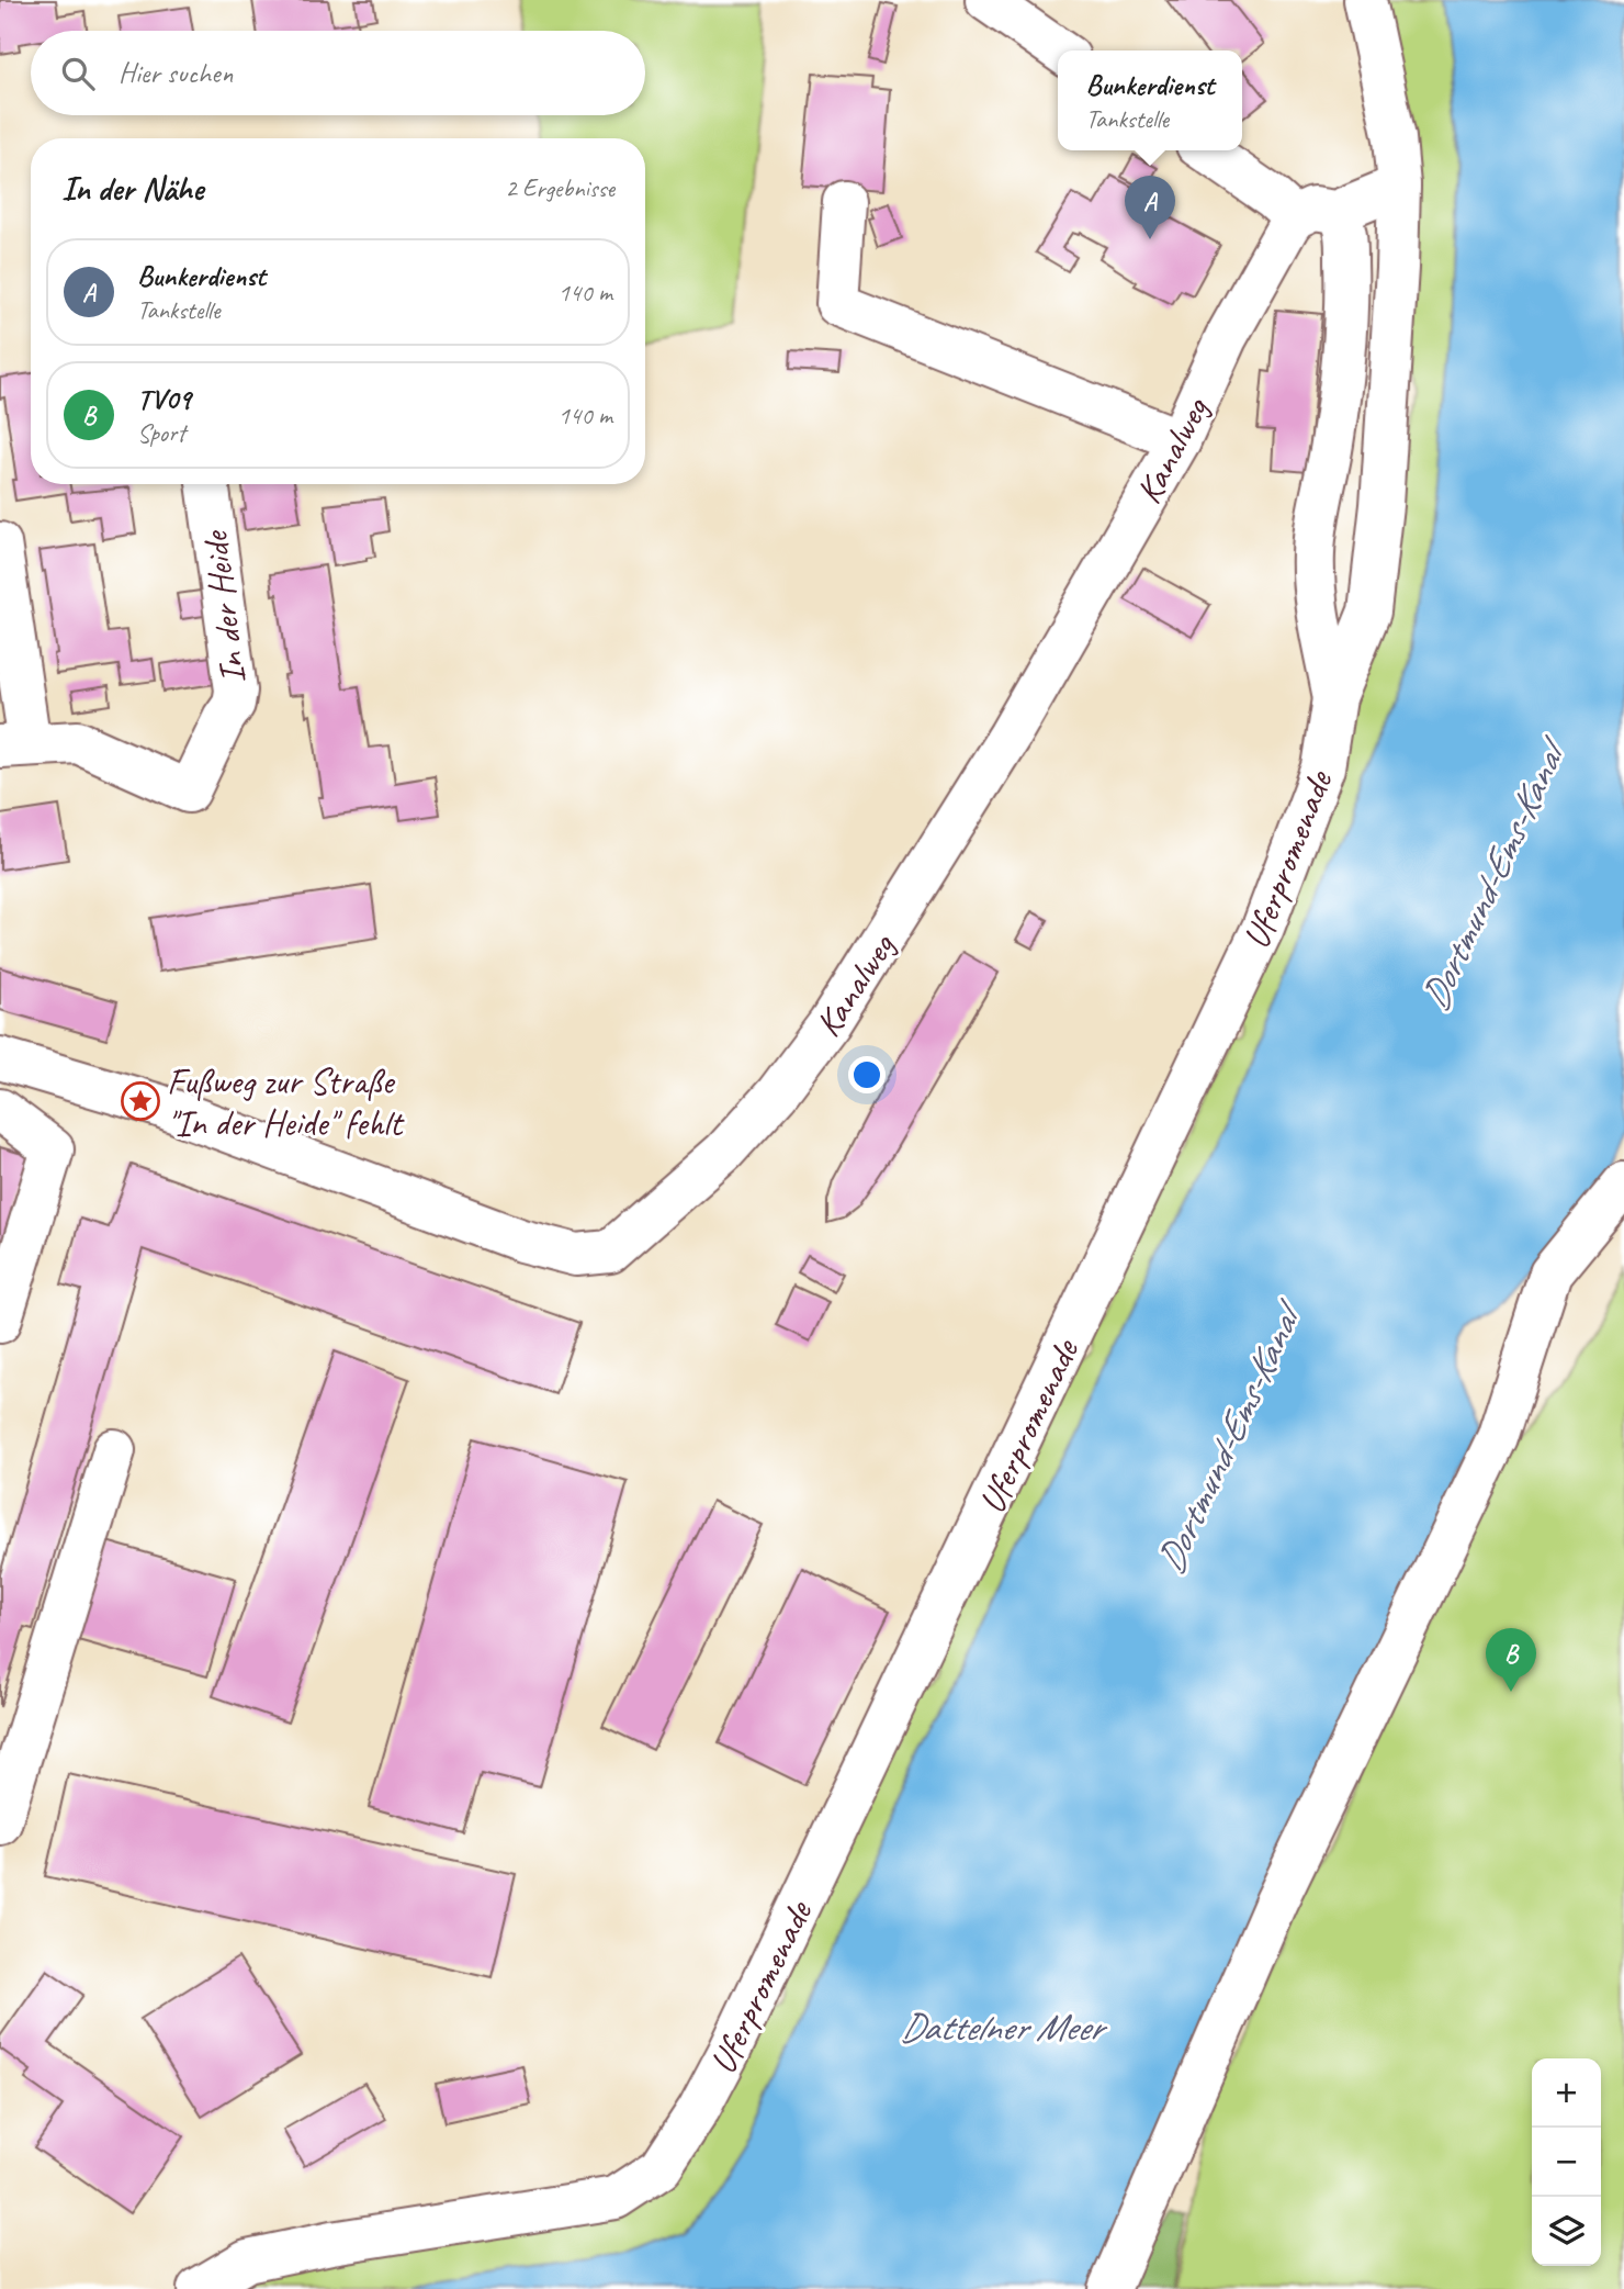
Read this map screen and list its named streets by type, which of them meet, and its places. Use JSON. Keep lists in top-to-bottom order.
{
  "streets": {
    "lane": ["Kanalweg", "In der Heide", "Uferpromenade"]
  },
  "water": ["Dortmund-Ems-Kanal", "Dattelner Meer"],
  "places": {
    "place": ["Fußweg zur Straße \"In der Heide\" fehlt"]
  },
  "page": {
    "search": "Hier suchen",
    "popup": ["Bunkerdienst", "Tankstelle"],
    "heading": ["In der Nähe", "2 Ergebnisse"],
    "pins": ["A", "B"],
    "list": [
      {
        "mark": "A",
        "name": "Bunkerdienst",
        "note": "Tankstelle",
        "value": "140 m"
      },
      {
        "mark": "B",
        "name": "TV09",
        "note": "Sport",
        "value": "140 m"
      }
    ],
    "map_buttons": ["+", "−"]
  }
}
